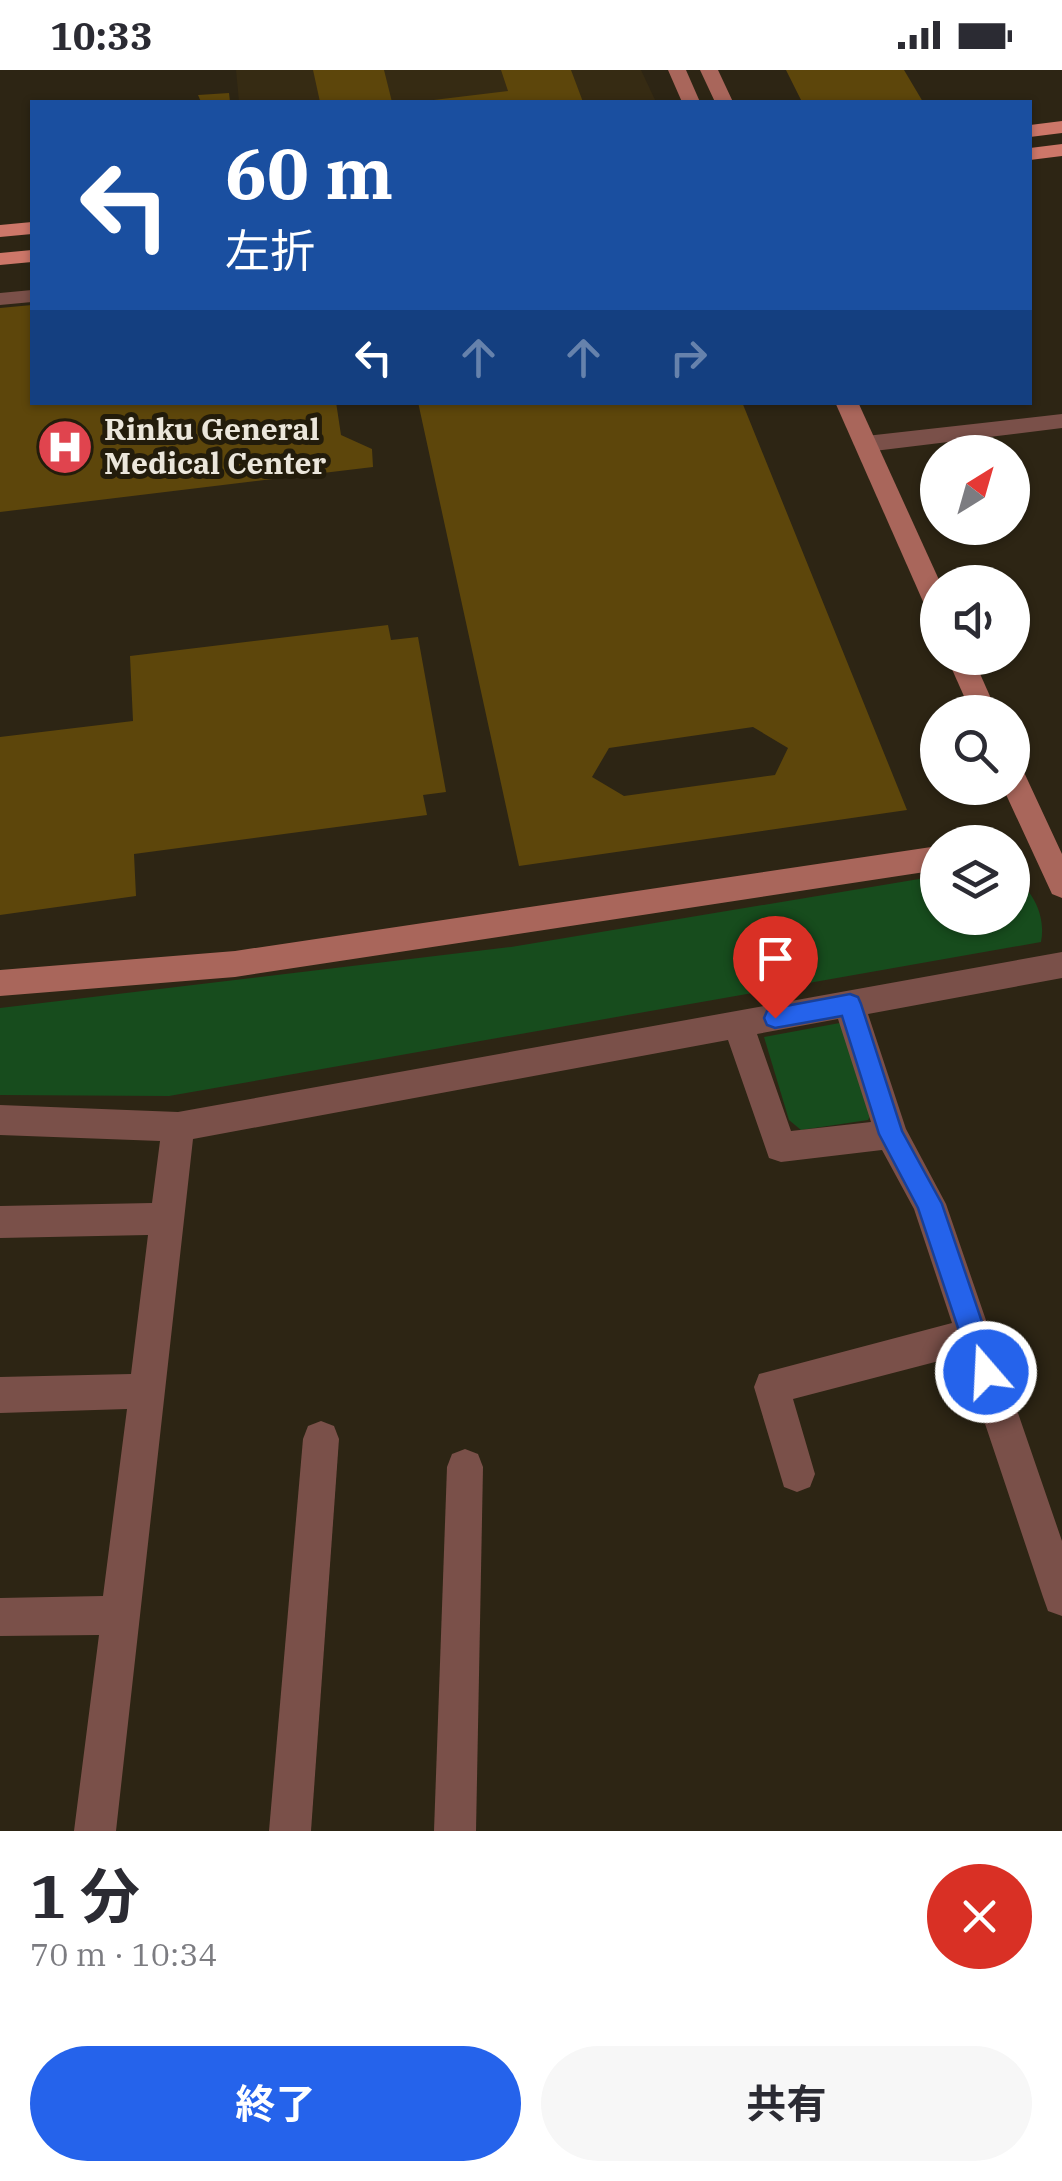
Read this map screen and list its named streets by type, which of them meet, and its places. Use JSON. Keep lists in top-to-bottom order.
{
  "places": {
    "hospital": ["Rinku General Medical Center"]
  },
  "north": "top right",
  "page": {
    "status": "10:33",
    "turn": ["60 m", "左折"],
    "heading": ["1 分", "70 m · 10:34"],
    "buttons": ["終了", "共有"]
  }
}
